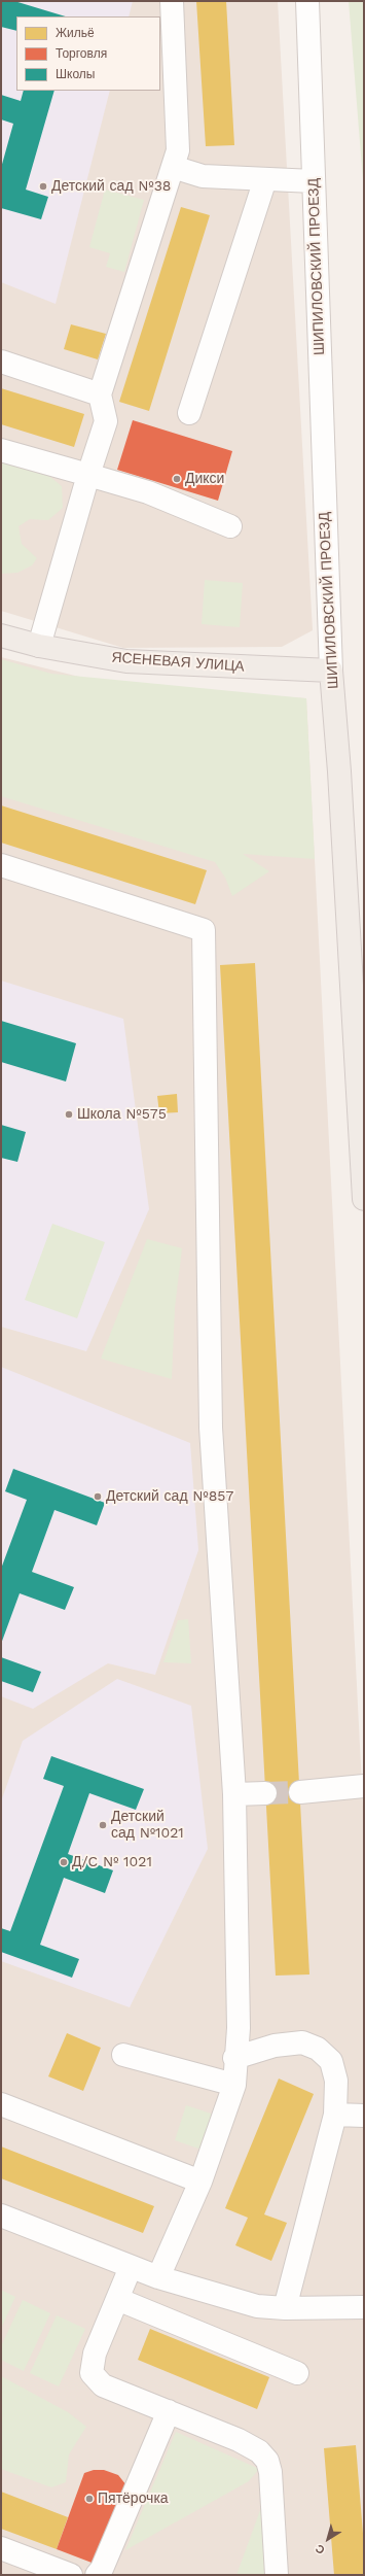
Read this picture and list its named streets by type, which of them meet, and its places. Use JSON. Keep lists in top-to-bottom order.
{
  "streets": {
    "main road": ["ШИПИЛОВСКИЙ ПРОЕЗД", "ЯСЕНЕВАЯ УЛИЦА"]
  },
  "crossings": [
    ["ШИПИЛОВСКИЙ ПРОЕЗД", "ЯСЕНЕВАЯ УЛИЦА"]
  ],
  "places": [
    "Детский сад №38",
    "Дикси",
    "Школа №575",
    "Детский сад №857",
    "Детский сад №1021",
    "Д/C № 1021",
    "Пятёрочка"
  ],
  "legend": ["Жильё", "Торговля", "Школы"],
  "north": "bottom left"
}
